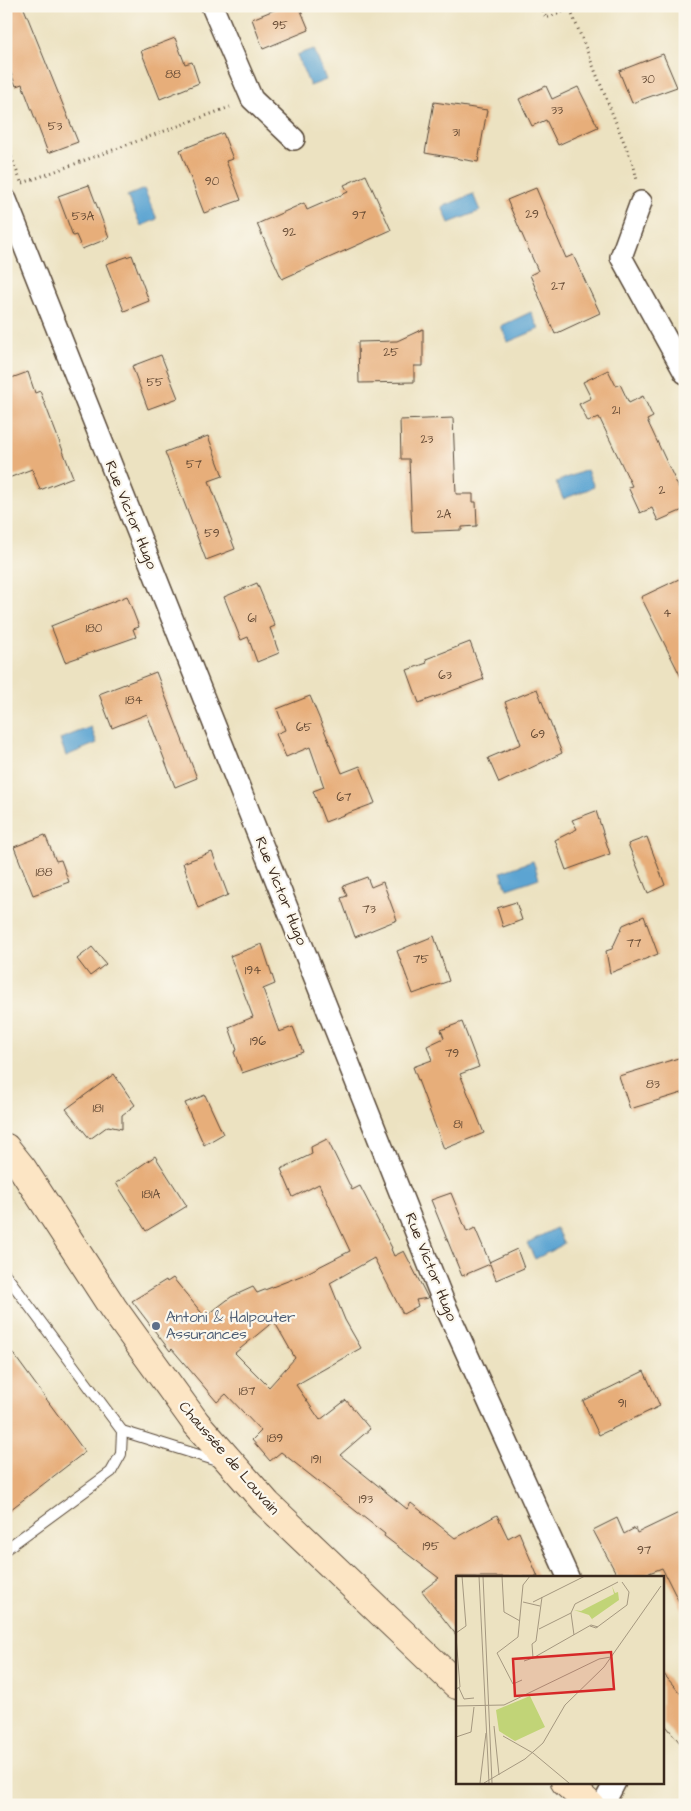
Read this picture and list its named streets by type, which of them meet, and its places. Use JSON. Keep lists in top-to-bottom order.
{
  "streets": {
    "main road": ["Chaussée de Louvain"],
    "street": ["Rue Victor Hugo"]
  },
  "places": ["Antoni & Halpouter Assurances"],
  "house_numbers": [
    "95",
    "88",
    "30",
    "33",
    "53",
    "31",
    "90",
    "29",
    "97",
    "53A",
    "92",
    "27",
    "25",
    "55",
    "21",
    "23",
    "57",
    "2",
    "2A",
    "59",
    "4",
    "61",
    "180",
    "63",
    "184",
    "65",
    "69",
    "67",
    "188",
    "73",
    "77",
    "75",
    "194",
    "196",
    "79",
    "83",
    "181",
    "81",
    "181A",
    "187",
    "91",
    "189",
    "191",
    "193",
    "195",
    "97"
  ]
}
